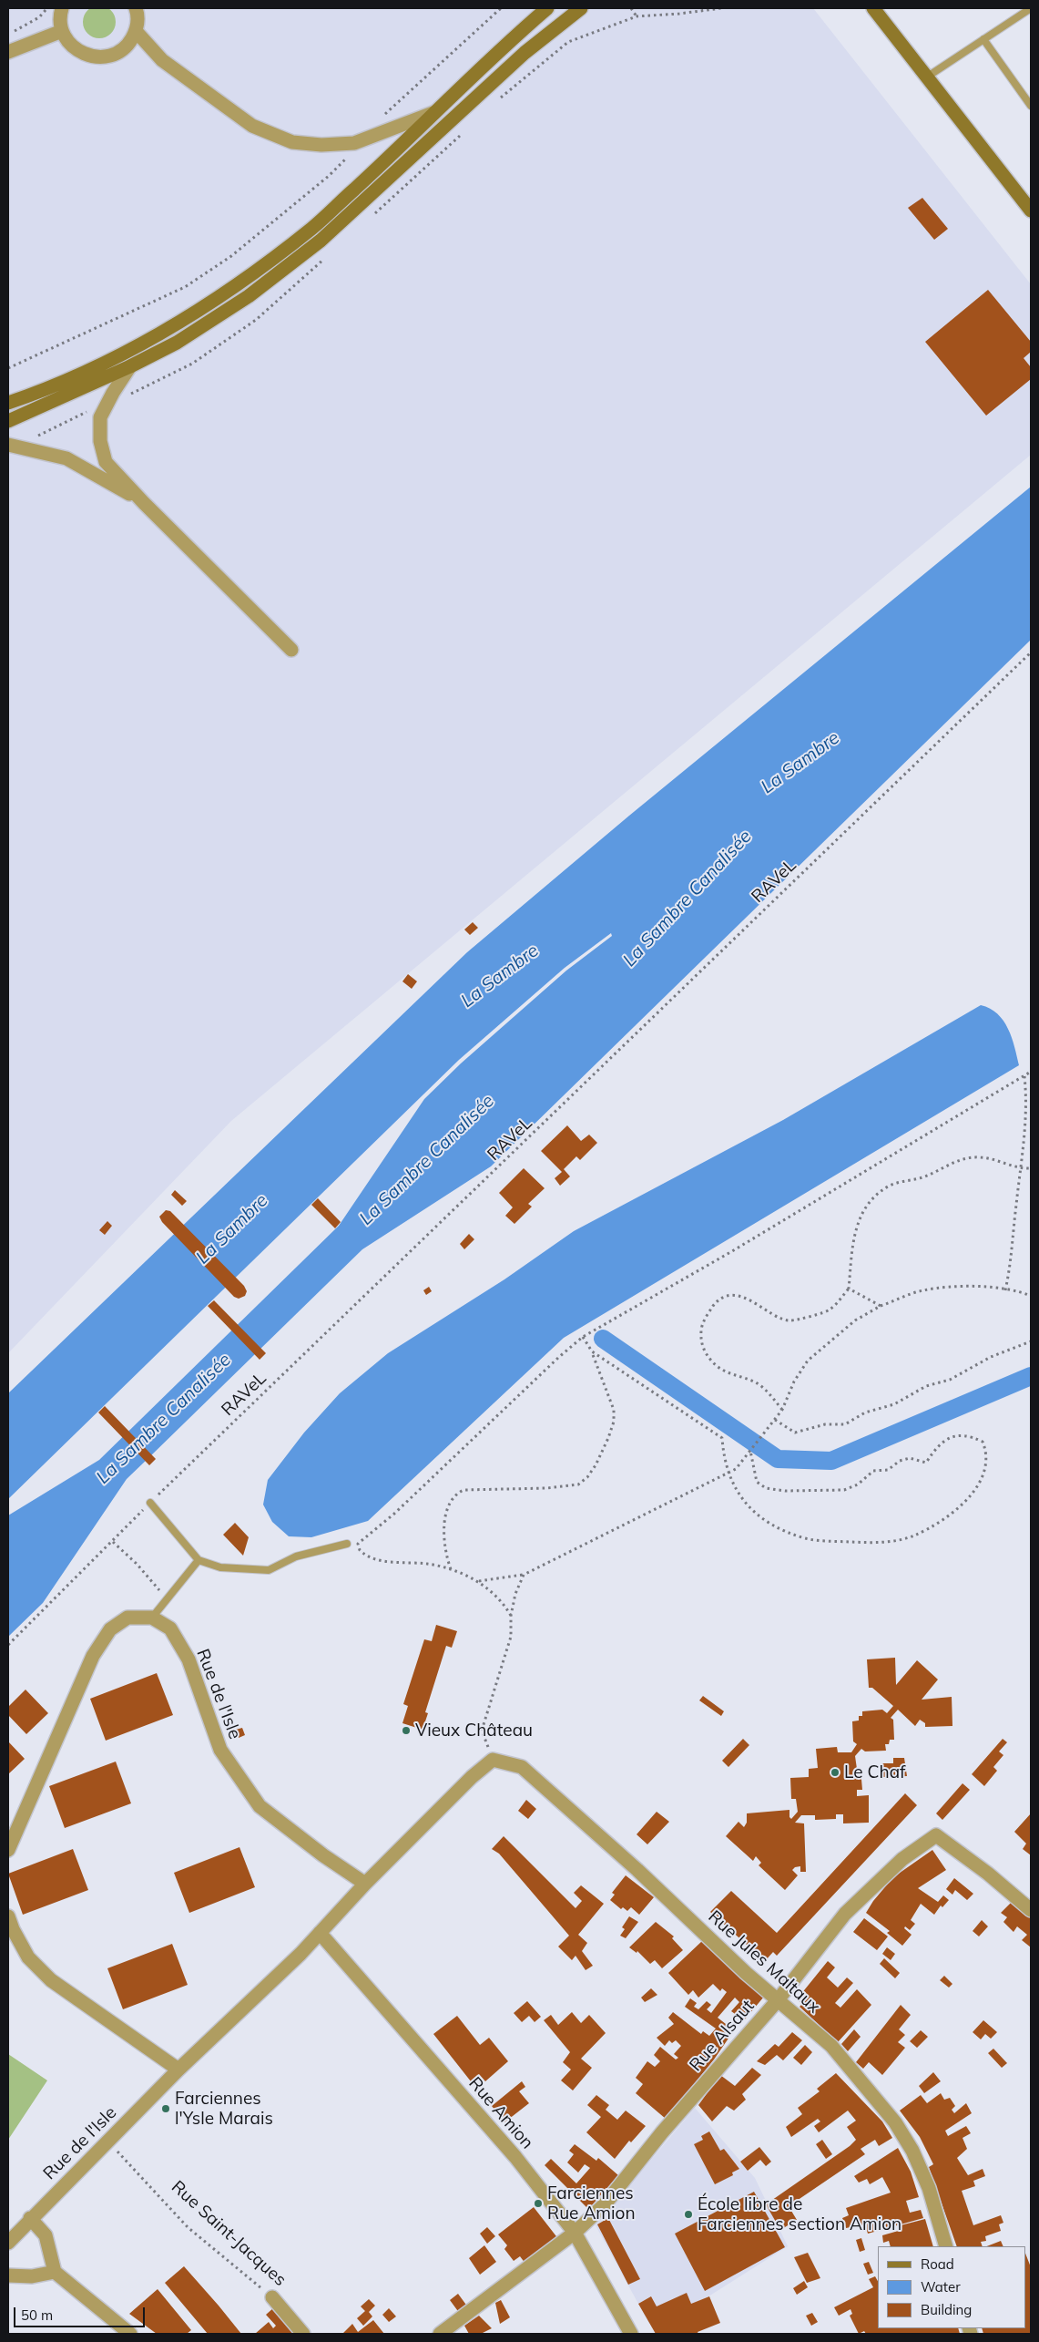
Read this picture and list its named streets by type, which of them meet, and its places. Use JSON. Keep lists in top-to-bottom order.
{
  "streets": {
    "street": [
      "Rue de l'Isle",
      "Rue Jules Maltaux",
      "Rue Alsaut",
      "Rue Amion",
      "Rue Saint-Jacques"
    ],
    "path": ["RAVeL"]
  },
  "crossings": [
    ["Rue de l'Isle", "Rue Jules Maltaux"],
    ["Rue de l'Isle", "Rue Amion"],
    ["Rue de l'Isle", "Rue Saint-Jacques"],
    ["Rue Jules Maltaux", "Rue Alsaut"],
    ["Rue Alsaut", "Rue Amion"]
  ],
  "water": ["La Sambre", "La Sambre Canalisée"],
  "places": [
    "Vieux Château",
    "Le Chaf",
    "Farciennes l'Ysle Marais",
    "Farciennes Rue Amion",
    "École libre de Farciennes section Amion"
  ],
  "legend": ["Road", "Water", "Building"],
  "scale_bar": "50 m"
}
